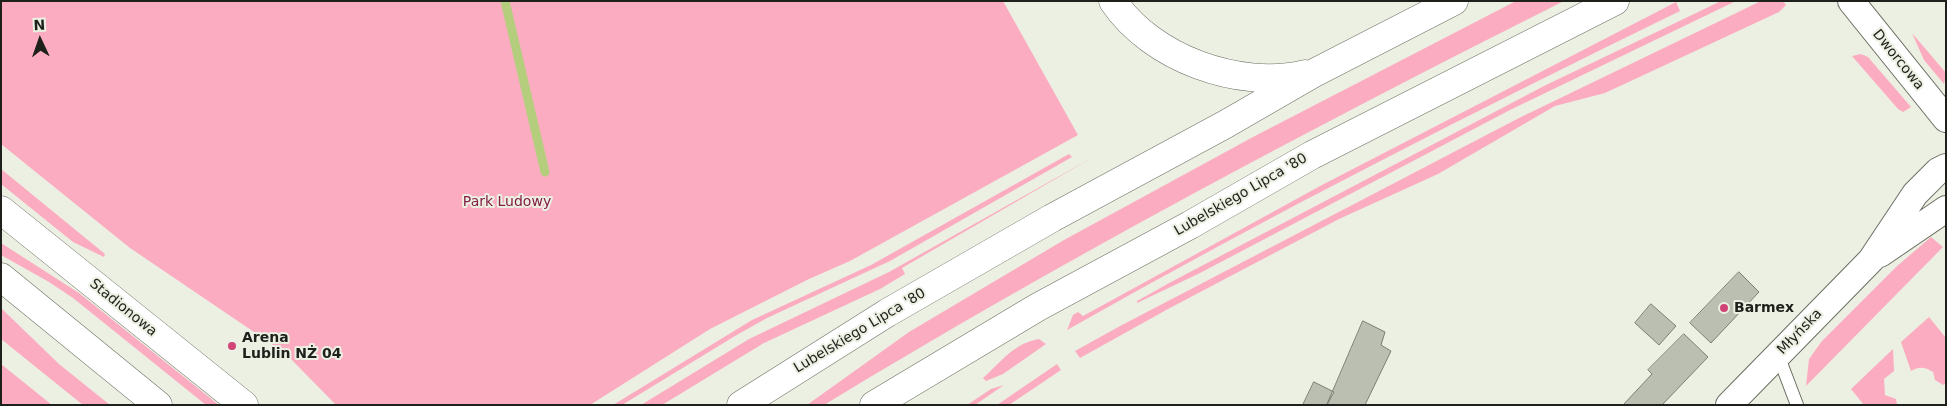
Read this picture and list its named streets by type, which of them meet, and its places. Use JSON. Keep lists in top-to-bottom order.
{
  "streets": {
    "main road": ["Lubelskiego Lipca '80", "Stadionowa"],
    "street": ["Dworcowa", "Młyńska"]
  },
  "parks": ["Park Ludowy"],
  "places": ["Barmex", "Arena Lublin NŻ 04"],
  "north": "top"
}
